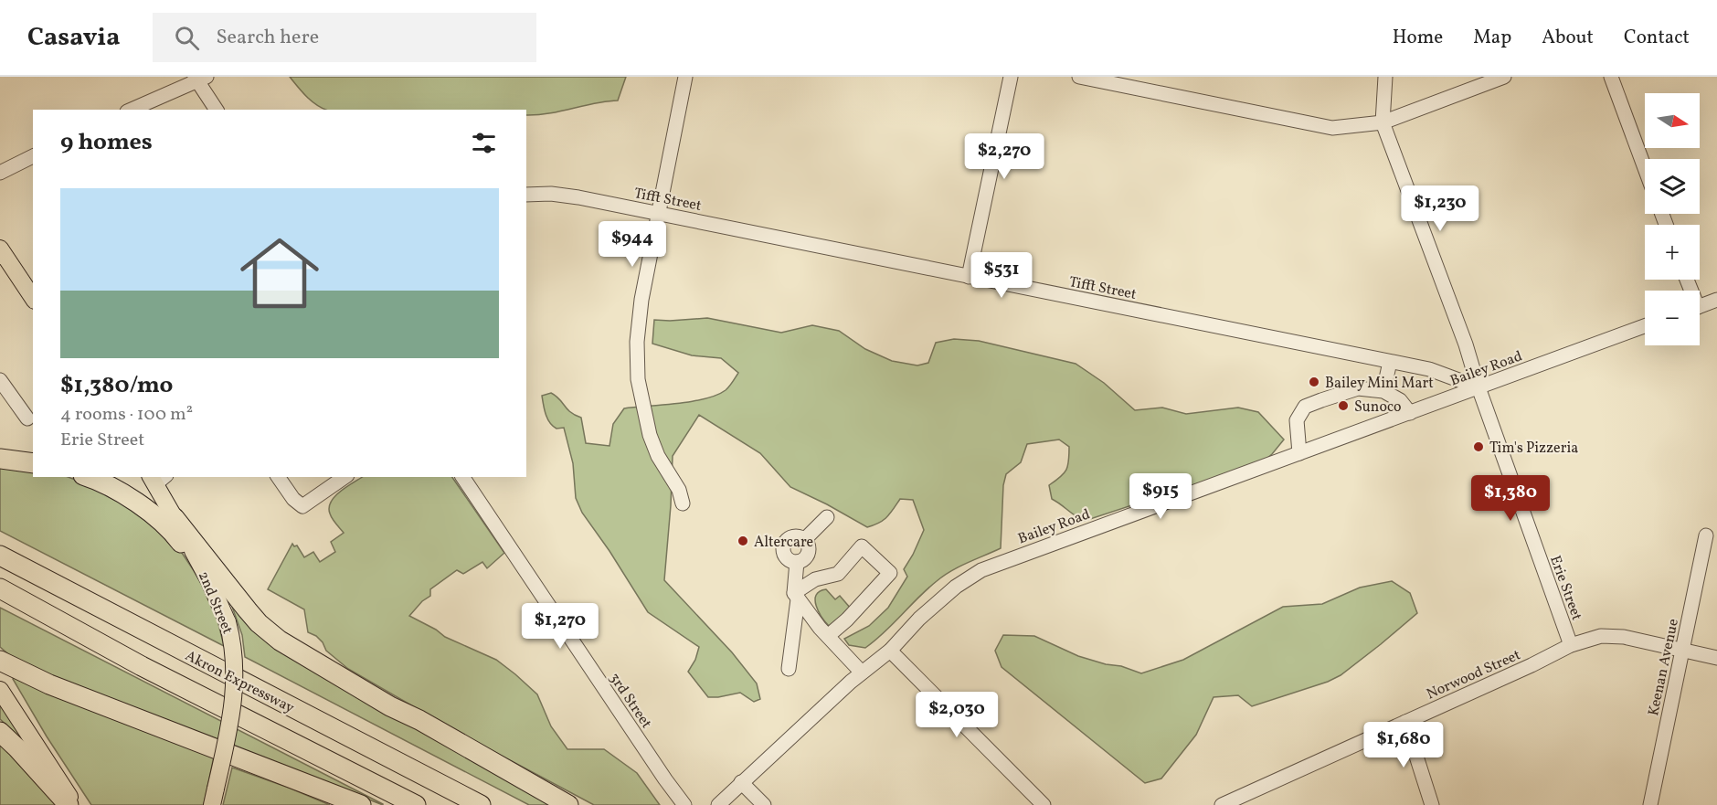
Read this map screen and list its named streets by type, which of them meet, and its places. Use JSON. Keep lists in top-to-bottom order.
{
  "streets": {
    "highway": ["Akron Expressway"],
    "main road": ["2nd Street"],
    "street": [
      "Tifft Street",
      "Bailey Road",
      "Erie Street",
      "Keenan Avenue",
      "Norwood Street",
      "3rd Street"
    ]
  },
  "crossings": [
    ["Tifft Street", "Bailey Road"],
    ["Tifft Street", "Erie Street"],
    ["Bailey Road", "Erie Street"],
    ["Erie Street", "Norwood Street"],
    ["Keenan Avenue", "Norwood Street"]
  ],
  "places": [
    "Bailey Mini Mart",
    "Sunoco",
    "Tim's Pizzeria",
    "Altercare"
  ],
  "north": "right",
  "page": {
    "header": "Casavia",
    "search": "Search here",
    "nav": [
      "Home",
      "Map",
      "About",
      "Contact"
    ],
    "map_buttons": ["+", "−"],
    "heading": "9 homes",
    "price": [
      "$2,270",
      "$1,230",
      "$944",
      "$531",
      "$915",
      "$1,380",
      "$1,270",
      "$2,030",
      "$1,680"
    ],
    "list": [
      {
        "name": "$1,380/mo",
        "note": "4 rooms · 100 m² · Erie Street"
      }
    ]
  }
}
